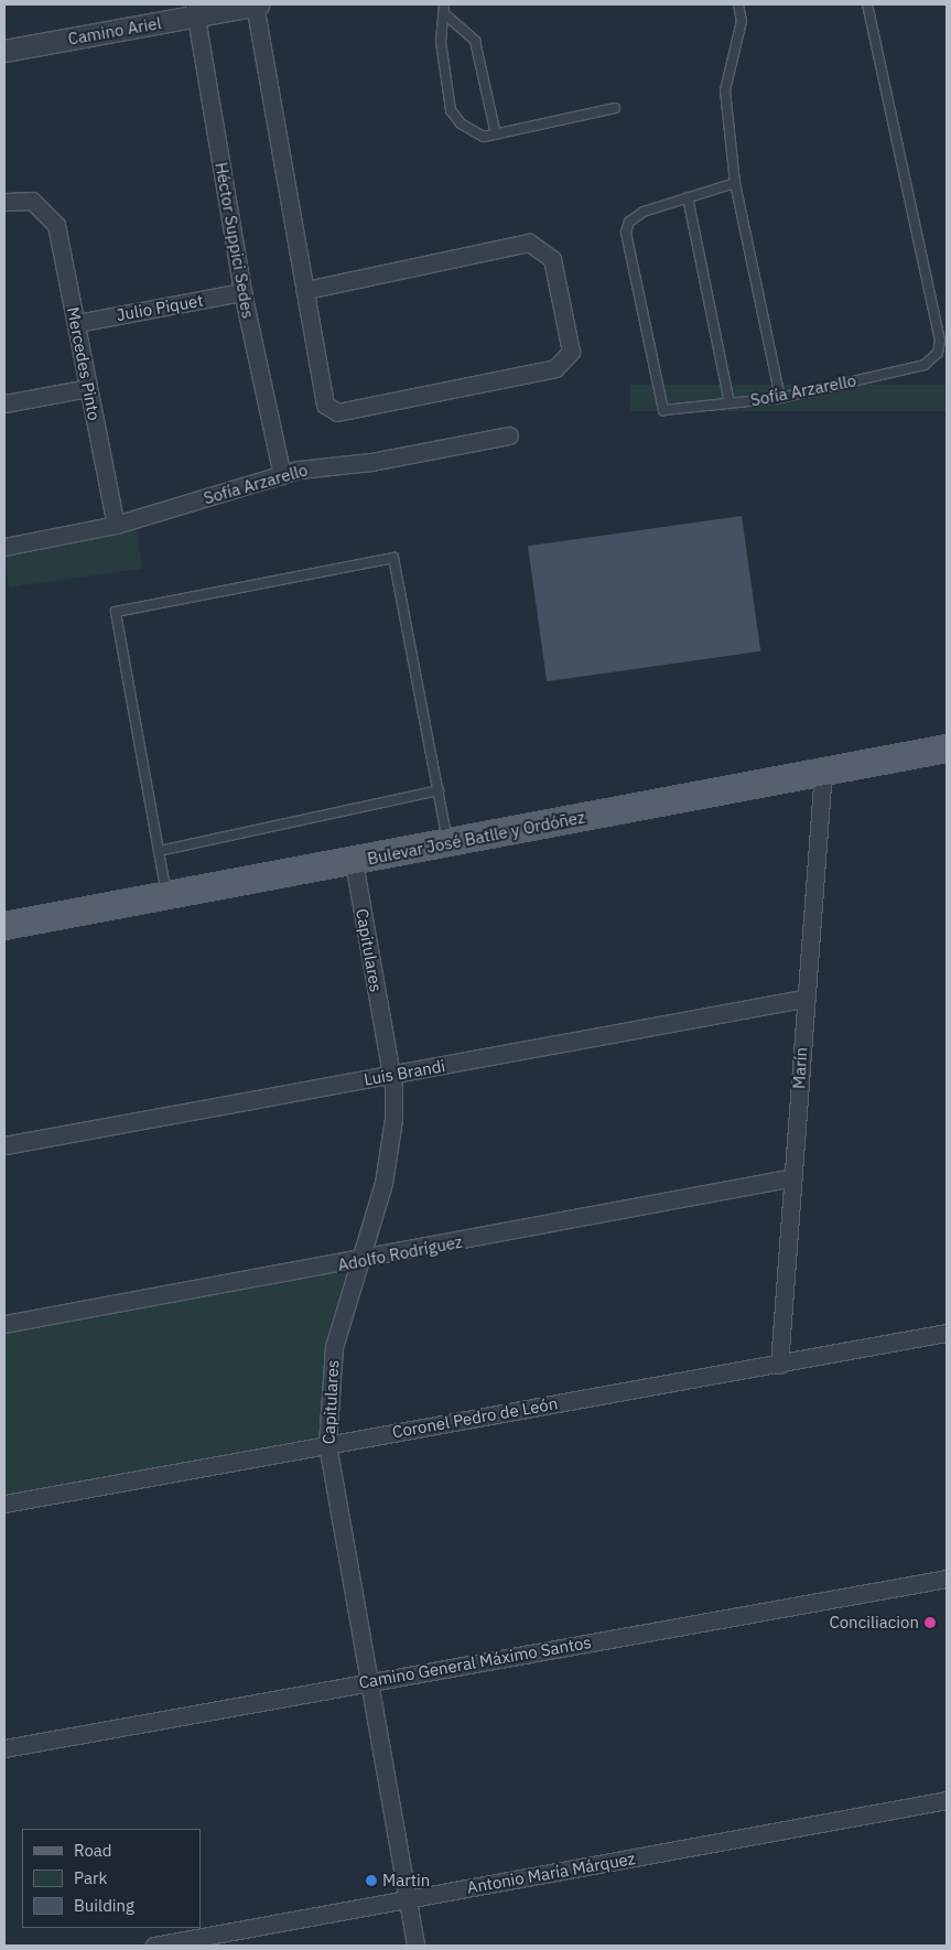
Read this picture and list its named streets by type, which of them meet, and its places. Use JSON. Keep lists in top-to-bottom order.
{
  "streets": {
    "main road": ["Bulevar José Batlle y Ordóñez"],
    "street": [
      "Camino Ariel",
      "Héctor Suppici Sedes",
      "Julio Piquet",
      "Mercedes Pinto",
      "Sofía Arzarello",
      "Capitulares",
      "Marín",
      "Luis Brandi",
      "Adolfo Rodríguez",
      "Coronel Pedro de León",
      "Camino General Máximo Santos",
      "Antonio María Márquez"
    ]
  },
  "crossings": [
    ["Camino Ariel", "Héctor Suppici Sedes"],
    ["Héctor Suppici Sedes", "Julio Piquet"],
    ["Héctor Suppici Sedes", "Sofía Arzarello"],
    ["Julio Piquet", "Mercedes Pinto"],
    ["Mercedes Pinto", "Sofía Arzarello"],
    ["Bulevar José Batlle y Ordóñez", "Capitulares"],
    ["Bulevar José Batlle y Ordóñez", "Marín"],
    ["Capitulares", "Luis Brandi"],
    ["Capitulares", "Adolfo Rodríguez"],
    ["Capitulares", "Coronel Pedro de León"],
    ["Capitulares", "Camino General Máximo Santos"],
    ["Capitulares", "Antonio María Márquez"],
    ["Marín", "Luis Brandi"],
    ["Marín", "Adolfo Rodríguez"],
    ["Marín", "Coronel Pedro de León"]
  ],
  "places": ["Conciliacion", "Martin"],
  "legend": ["Road", "Park", "Building"]
}
